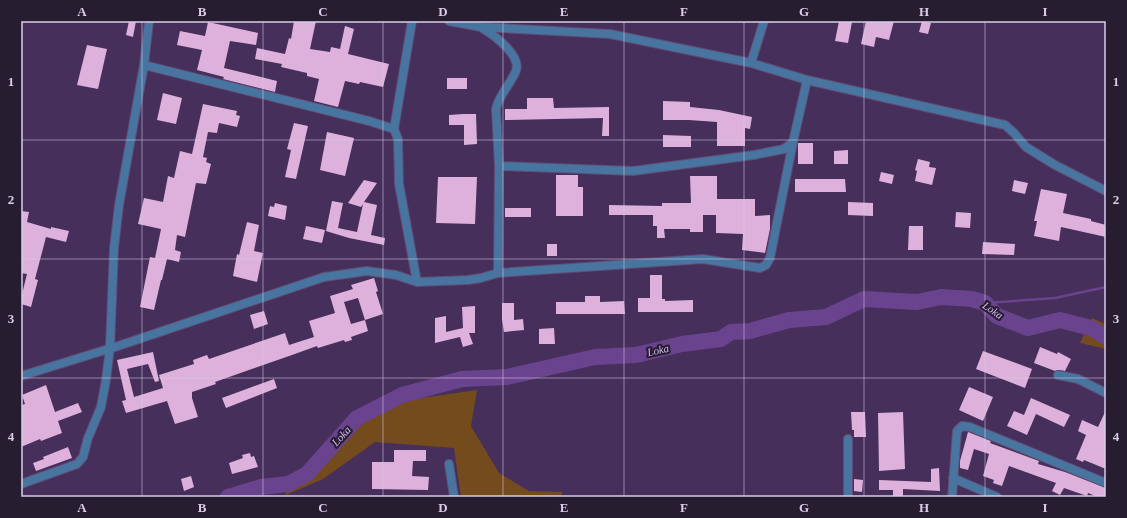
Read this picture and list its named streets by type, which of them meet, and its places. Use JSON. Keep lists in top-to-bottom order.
{
  "water": ["Loka"],
  "grid": {
    "columns": [
      "A",
      "B",
      "C",
      "D",
      "E",
      "F",
      "G",
      "H",
      "I"
    ],
    "rows": [
      "1",
      "2",
      "3",
      "4"
    ]
  }
}
